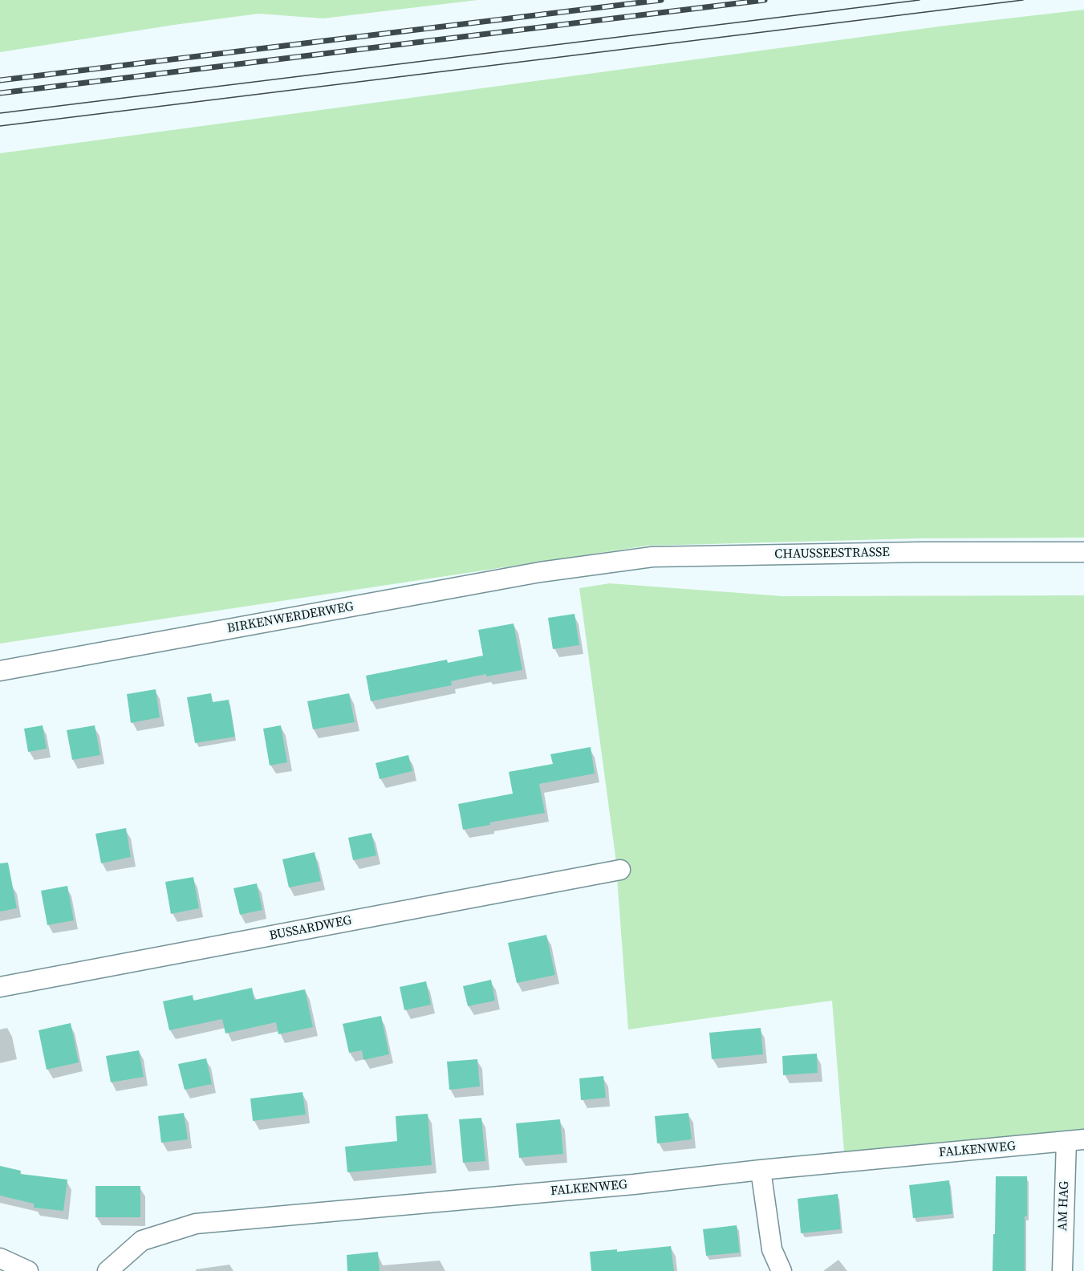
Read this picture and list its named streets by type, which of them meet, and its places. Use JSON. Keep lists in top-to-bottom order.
{
  "streets": {
    "street": [
      "CHAUSSEESTRASSE",
      "BIRKENWERDERWEG",
      "BUSSARDWEG",
      "FALKENWEG",
      "AM HAG"
    ]
  },
  "crossings": [
    ["CHAUSSEESTRASSE", "BIRKENWERDERWEG"],
    ["FALKENWEG", "AM HAG"]
  ]
}
